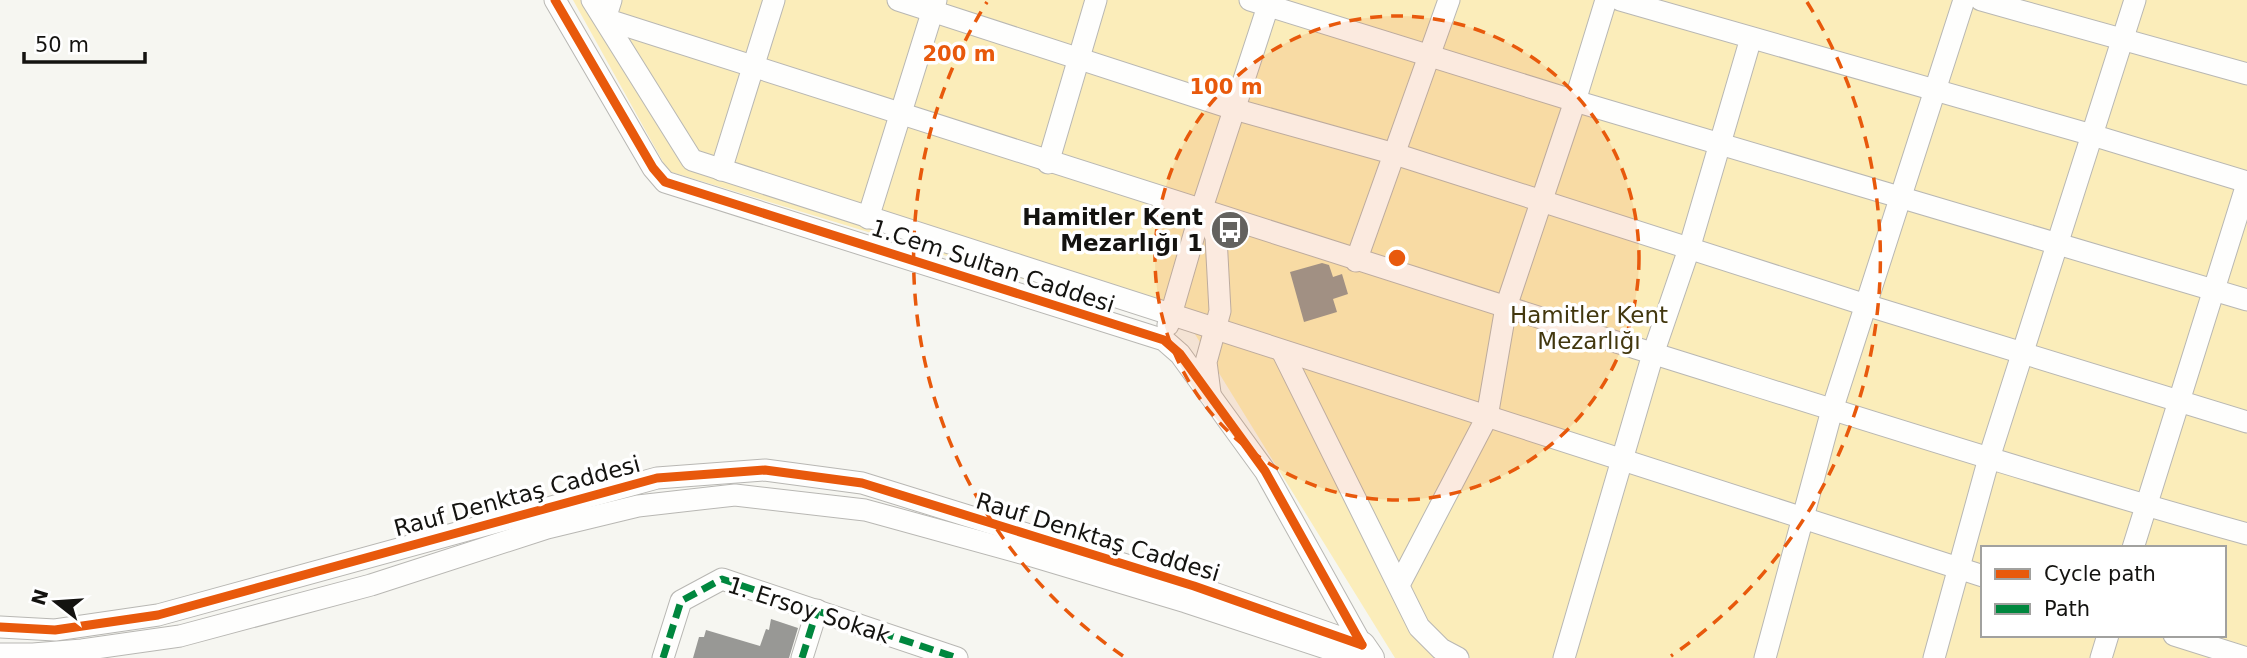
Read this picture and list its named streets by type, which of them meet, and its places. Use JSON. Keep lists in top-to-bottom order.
{
  "streets": {
    "street": ["1.Cem Sultan Caddesi", "Rauf Denktaş Caddesi", "1. Ersoy Sokak"]
  },
  "crossings": [
    ["1.Cem Sultan Caddesi", "Rauf Denktaş Caddesi"]
  ],
  "parks": ["Hamitler Kent Mezarlığı"],
  "places": {
    "bus stop": ["Hamitler Kent Mezarlığı 1"]
  },
  "legend": ["Cycle path", "Path"],
  "scale_bar": "50 m",
  "north": "left",
  "rings": ["200 m", "100 m"]
}
